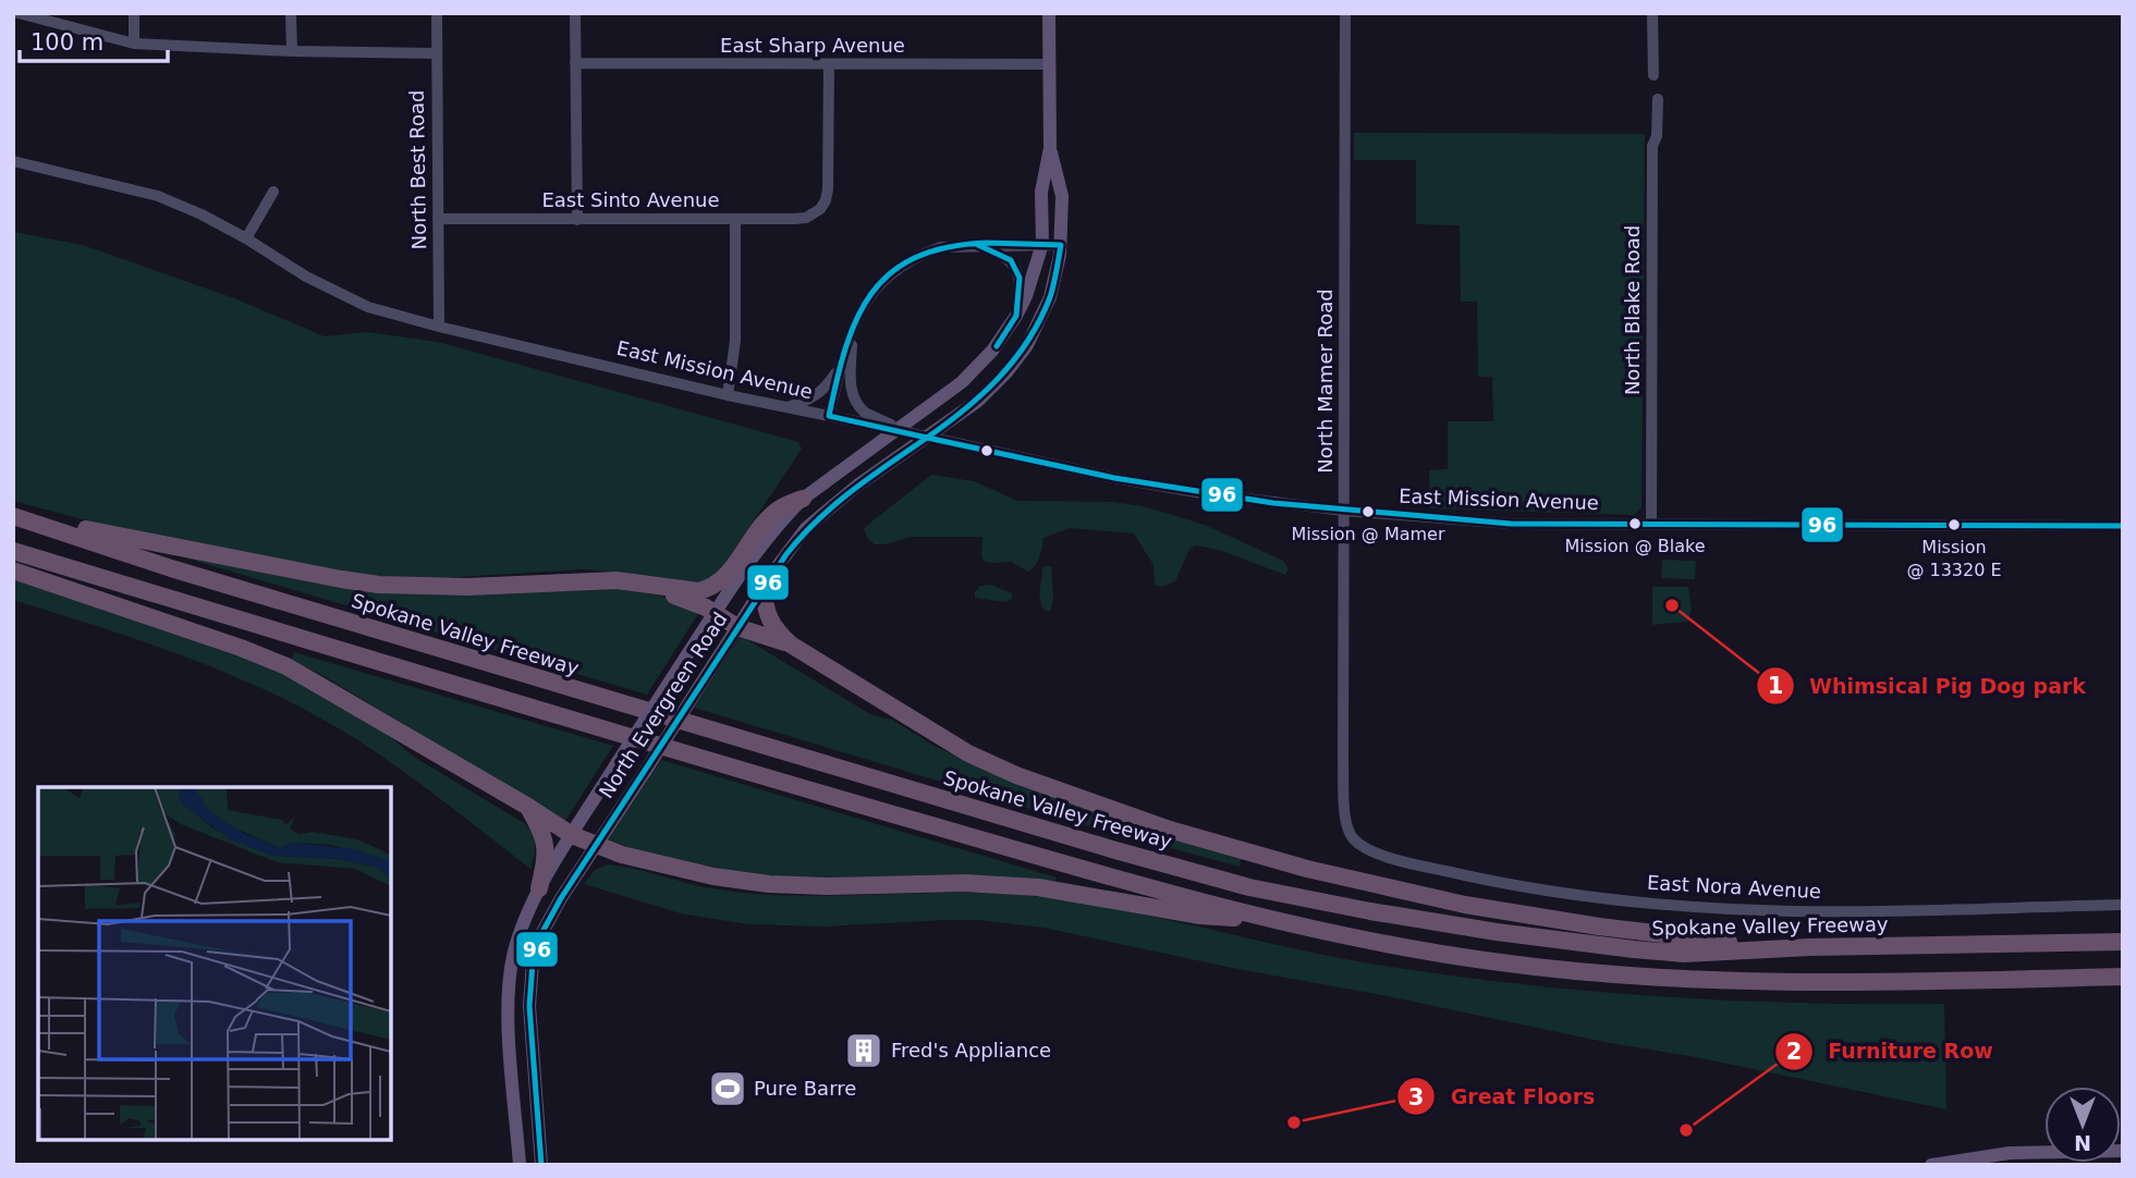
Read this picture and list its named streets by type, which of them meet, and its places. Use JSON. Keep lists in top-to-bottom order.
{
  "streets": {
    "highway": ["Spokane Valley Freeway"],
    "main road": ["North Evergreen Road"],
    "street": [
      "East Sharp Avenue",
      "North Best Road",
      "East Sinto Avenue",
      "North Blake Road",
      "East Mission Avenue",
      "North Mamer Road",
      "East Nora Avenue"
    ]
  },
  "crossings": [
    ["East Sharp Avenue", "East Sinto Avenue"],
    ["East Sharp Avenue", "North Evergreen Road"],
    ["North Best Road", "East Sinto Avenue"],
    ["North Best Road", "East Mission Avenue"],
    ["North Blake Road", "East Mission Avenue"],
    ["East Mission Avenue", "North Mamer Road"],
    ["North Mamer Road", "East Nora Avenue"]
  ],
  "places": {
    "other": [
      "Mission @ Mamer",
      "Mission @ Blake",
      "Mission @ 13320 E",
      "Whimsical Pig Dog park",
      "Great Floors",
      "Furniture Row"
    ],
    "building": ["Fred's Appliance"],
    "sports": ["Pure Barre"]
  },
  "lines": ["transit line 96"],
  "scale_bar": "100 m",
  "north": "bottom"
}
